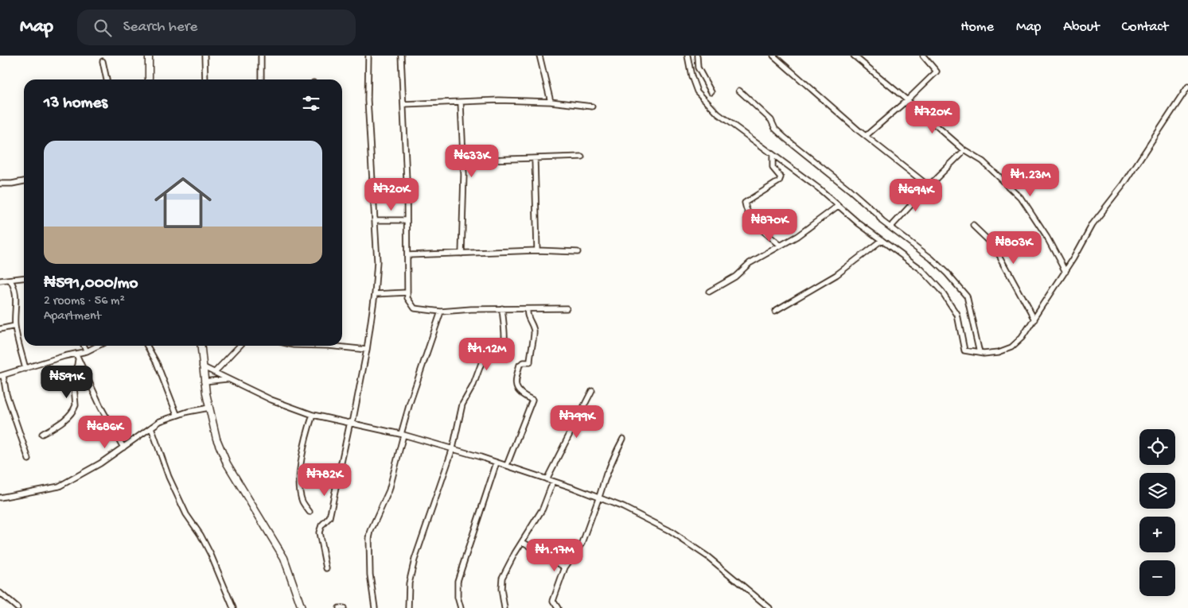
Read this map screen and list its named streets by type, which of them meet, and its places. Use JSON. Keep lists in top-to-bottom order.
{
  "page": {
    "header": "Map",
    "search": "Search here",
    "nav": [
      "Home",
      "Map",
      "About",
      "Contact"
    ],
    "heading": "13 homes",
    "price": [
      "₦720K",
      "₦633K",
      "₦1.23M",
      "₦720K",
      "₦694K",
      "₦870K",
      "₦803K",
      "₦1.12M",
      "₦591K",
      "₦799K",
      "₦686K",
      "₦782K",
      "₦1.17M"
    ],
    "list": [
      {
        "name": "₦591,000/mo",
        "note": "2 rooms · 56 m² · Apartment"
      }
    ],
    "map_buttons": ["+", "−"]
  }
}
